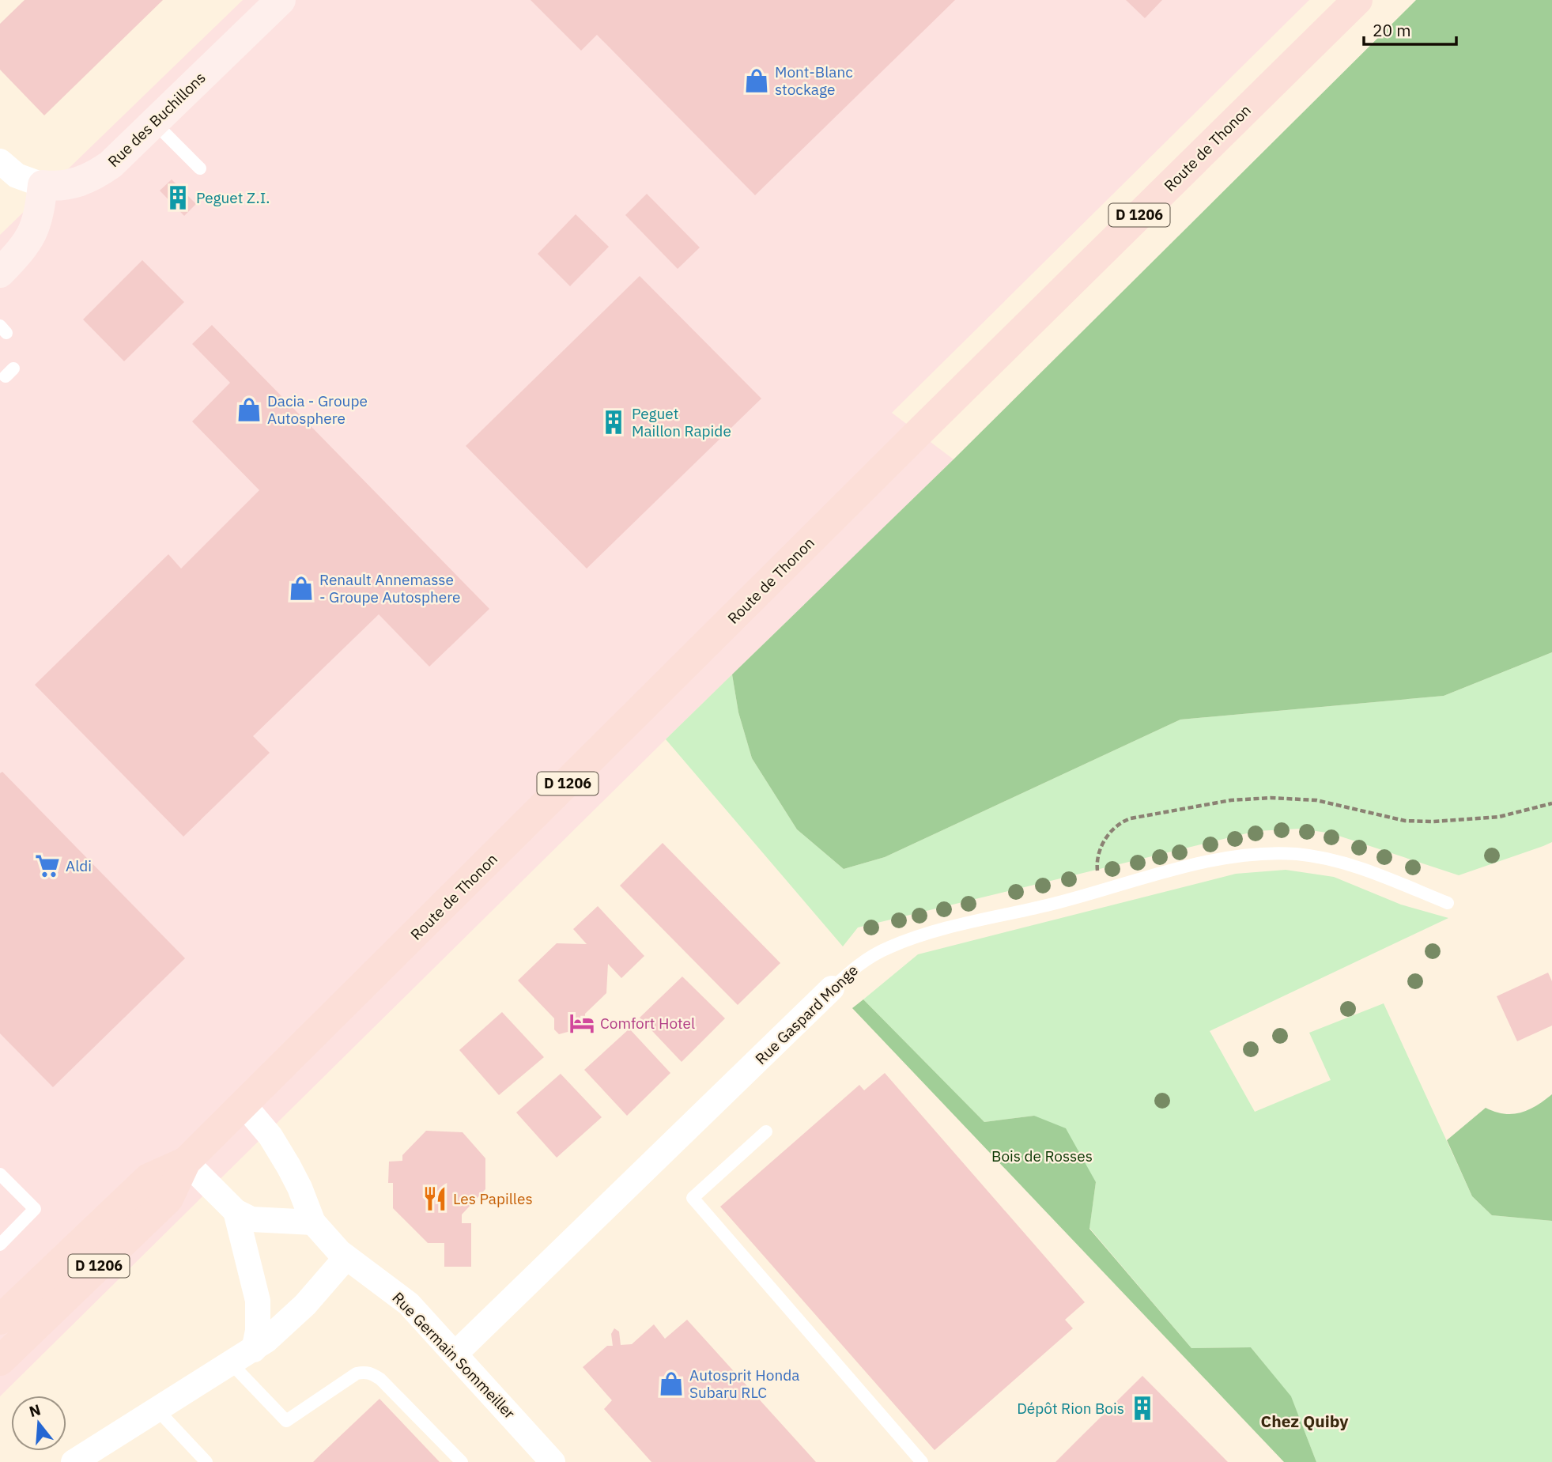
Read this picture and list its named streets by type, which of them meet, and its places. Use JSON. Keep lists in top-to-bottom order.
{
  "streets": {
    "main road": ["Route de Thonon", "D 1206"],
    "street": ["Rue des Buchillons", "Rue Gaspard Monge", "Rue Germain Sommeiller"]
  },
  "crossings": [
    ["Route de Thonon", "Rue Germain Sommeiller"],
    ["Rue Gaspard Monge", "Rue Germain Sommeiller"]
  ],
  "districts": ["Chez Quiby"],
  "parks": ["Bois de Rosses"],
  "places": {
    "shop": [
      "Mont-Blanc stockage",
      "Dacia - Groupe Autosphere",
      "Renault Annemasse - Groupe Autosphere",
      "Autosprit Honda Subaru RLC"
    ],
    "building": ["Peguet Z.I.", "Peguet Maillon Rapide", "Dépôt Rion Bois"],
    "supermarket": ["Aldi"],
    "hotel": ["Comfort Hotel"],
    "restaurant": ["Les Papilles"]
  },
  "scale_bar": "20 m",
  "north": "top"
}
